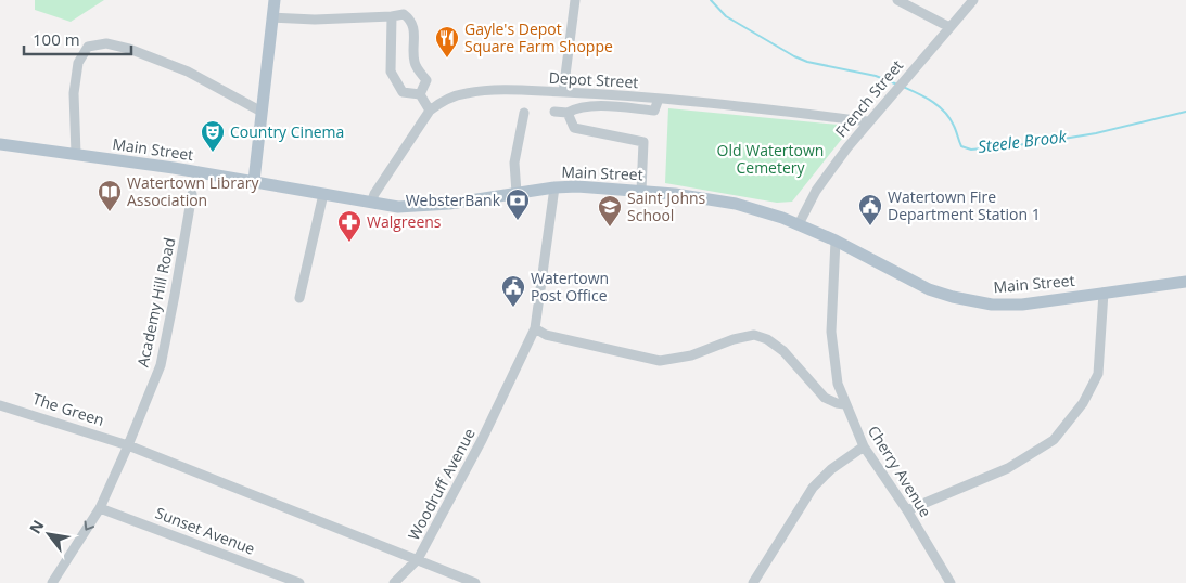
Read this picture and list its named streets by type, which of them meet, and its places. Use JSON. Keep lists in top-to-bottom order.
{
  "streets": {
    "main road": ["Main Street"],
    "street": [
      "Depot Street",
      "French Street",
      "Academy Hill Road",
      "The Green",
      "Cherry Avenue",
      "Woodruff Avenue",
      "Sunset Avenue"
    ]
  },
  "crossings": [
    ["Depot Street", "French Street"],
    ["Depot Street", "Main Street"],
    ["French Street", "Main Street"],
    ["Main Street", "Cherry Avenue"],
    ["Main Street", "Woodruff Avenue"],
    ["Academy Hill Road", "The Green"],
    ["Academy Hill Road", "Woodruff Avenue"],
    ["Academy Hill Road", "Sunset Avenue"],
    ["The Green", "Woodruff Avenue"]
  ],
  "water": ["Steele Brook"],
  "parks": ["Old Watertown Cemetery"],
  "places": {
    "restaurant": ["Gayle's Depot Square Farm Shoppe"],
    "theatre": ["Country Cinema"],
    "library": ["Watertown Library Association"],
    "bank": ["WebsterBank"],
    "public building": ["Watertown Fire Department Station 1", "Watertown Post Office"],
    "school or university": ["Saint Johns School"],
    "pharmacy": ["Walgreens"]
  },
  "scale_bar": "100 m",
  "north": "top left"
}
